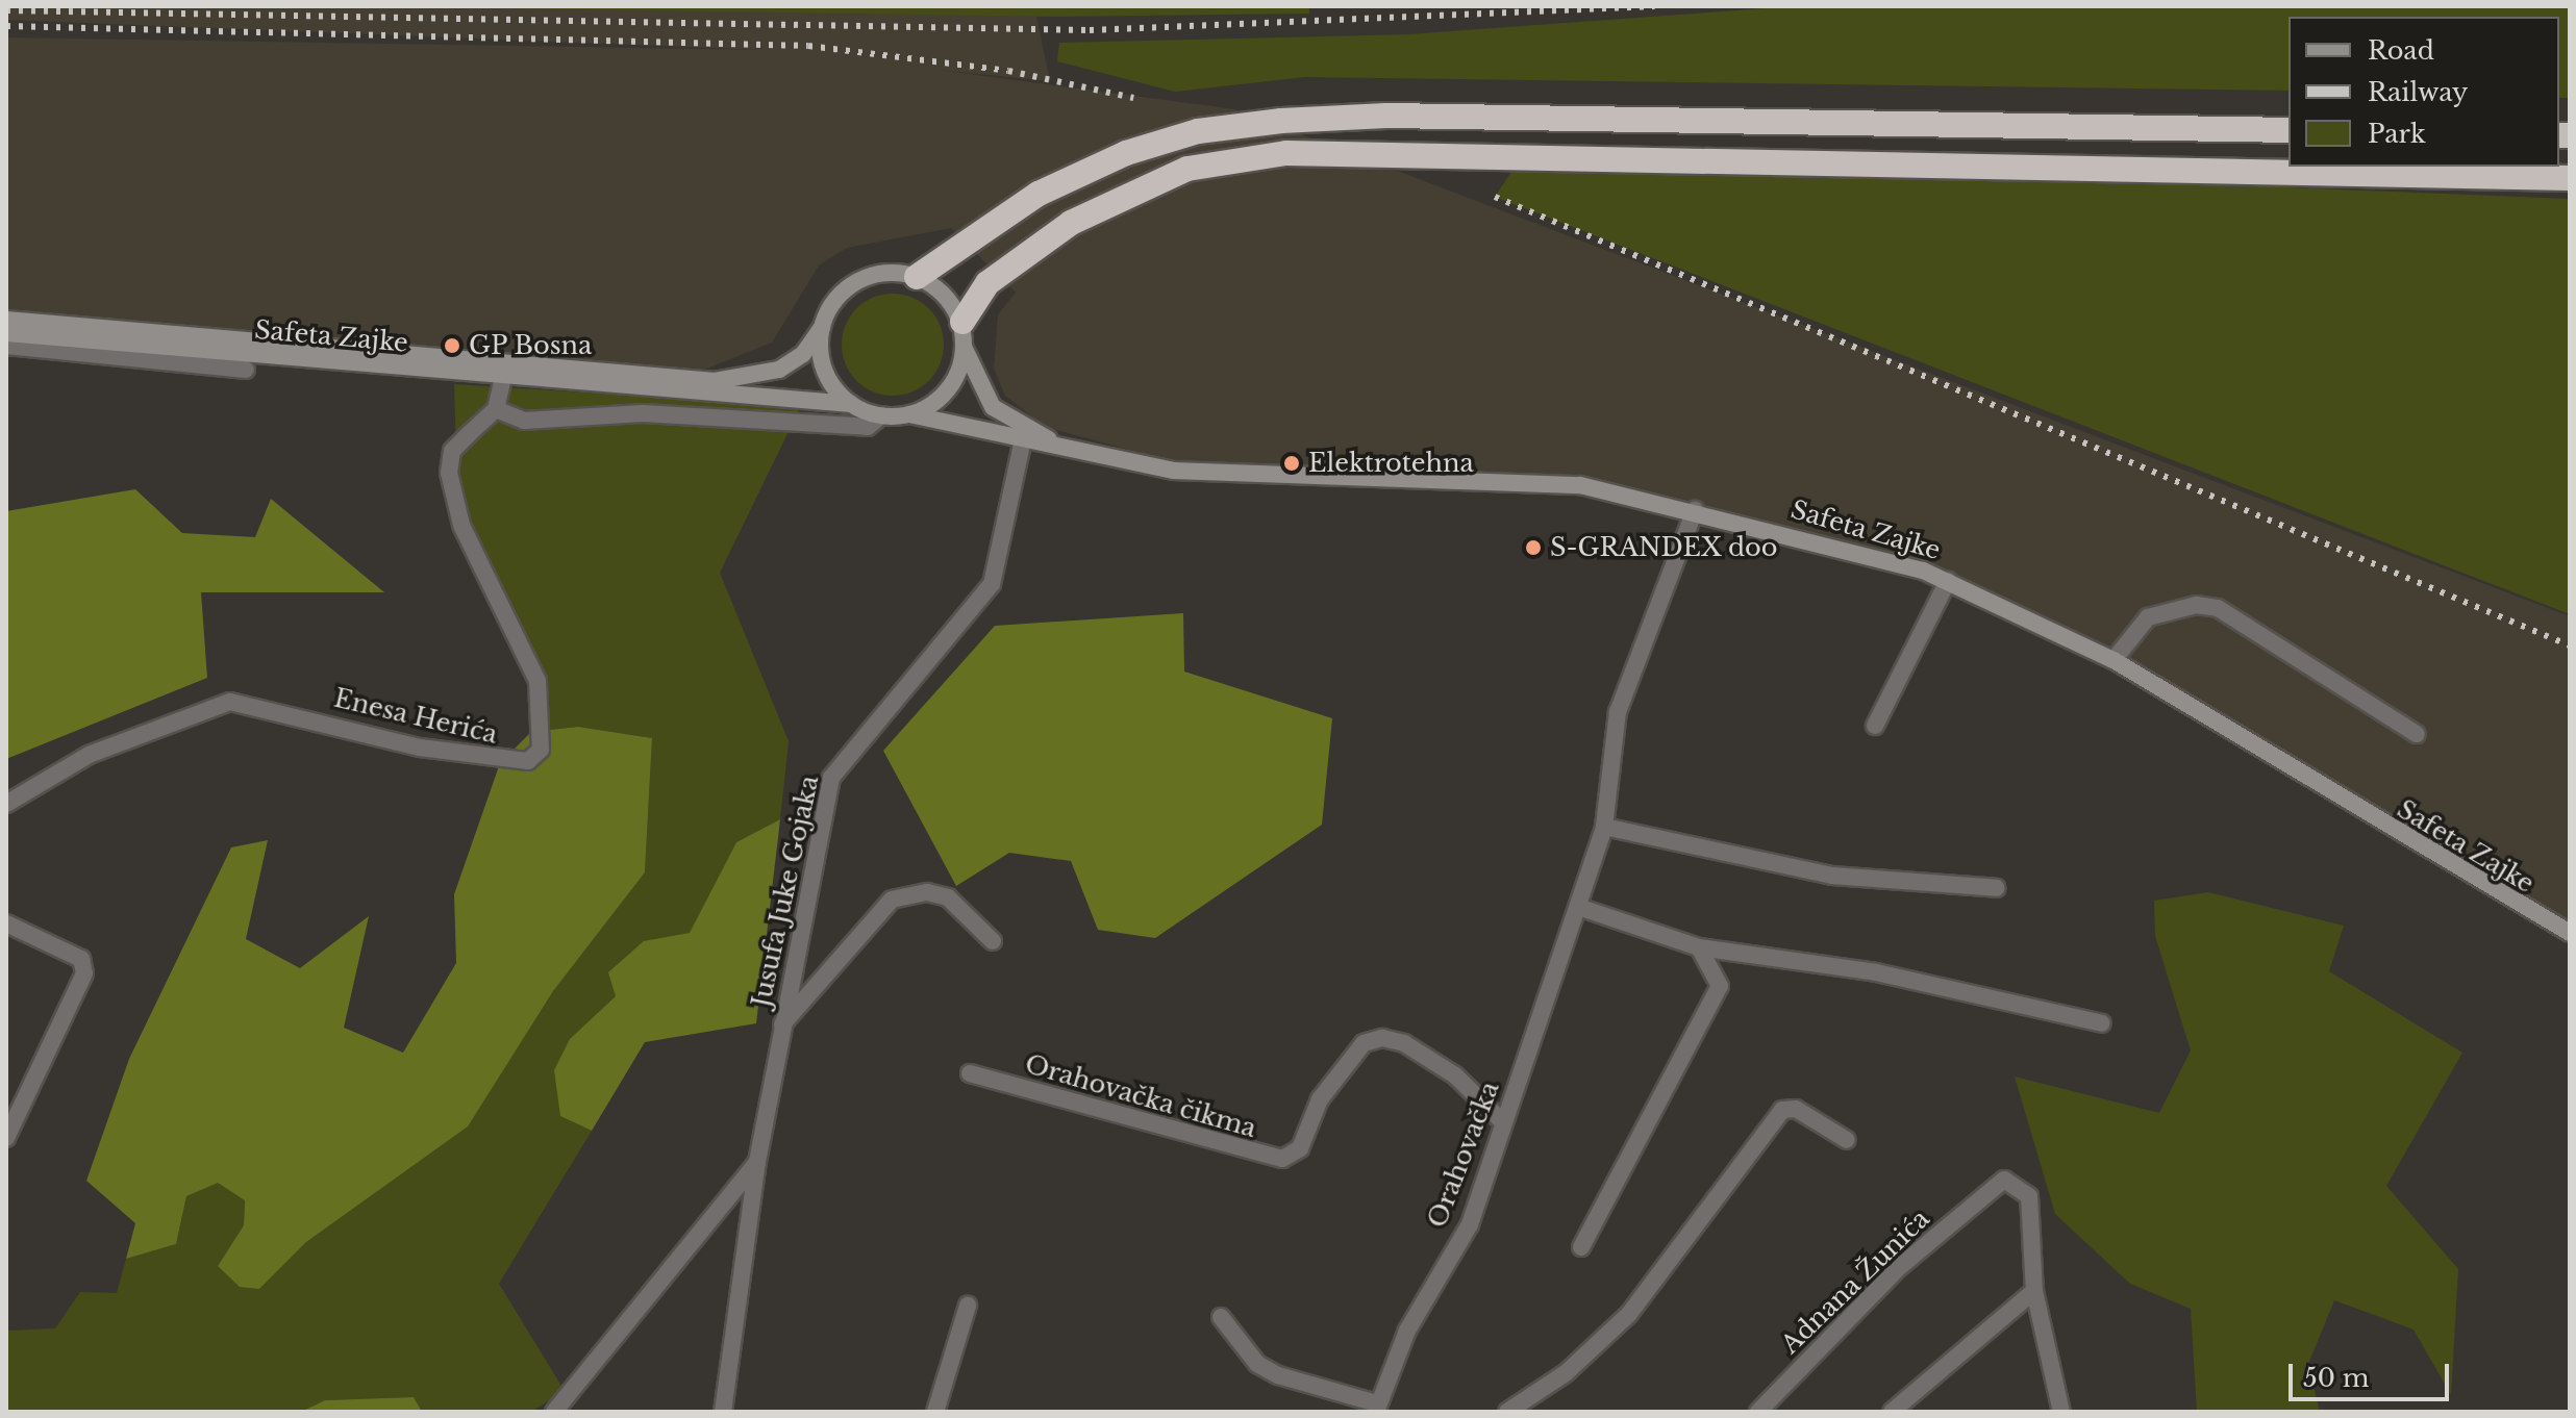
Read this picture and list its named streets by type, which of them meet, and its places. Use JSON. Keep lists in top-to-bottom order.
{
  "streets": {
    "main road": ["Safeta Zajke"],
    "street": [
      "Enesa Herića",
      "Jusufa Juke Gojaka",
      "Orahovačka čikma",
      "Orahovačka",
      "Adnana Žunića"
    ]
  },
  "crossings": [
    ["Safeta Zajke", "Jusufa Juke Gojaka"],
    ["Safeta Zajke", "Orahovačka"],
    ["Orahovačka čikma", "Orahovačka"]
  ],
  "places": ["GP Bosna", "Elektrotehna", "S-GRANDEX doo"],
  "legend": ["Road", "Railway", "Park"],
  "scale_bar": "50 m"
}
